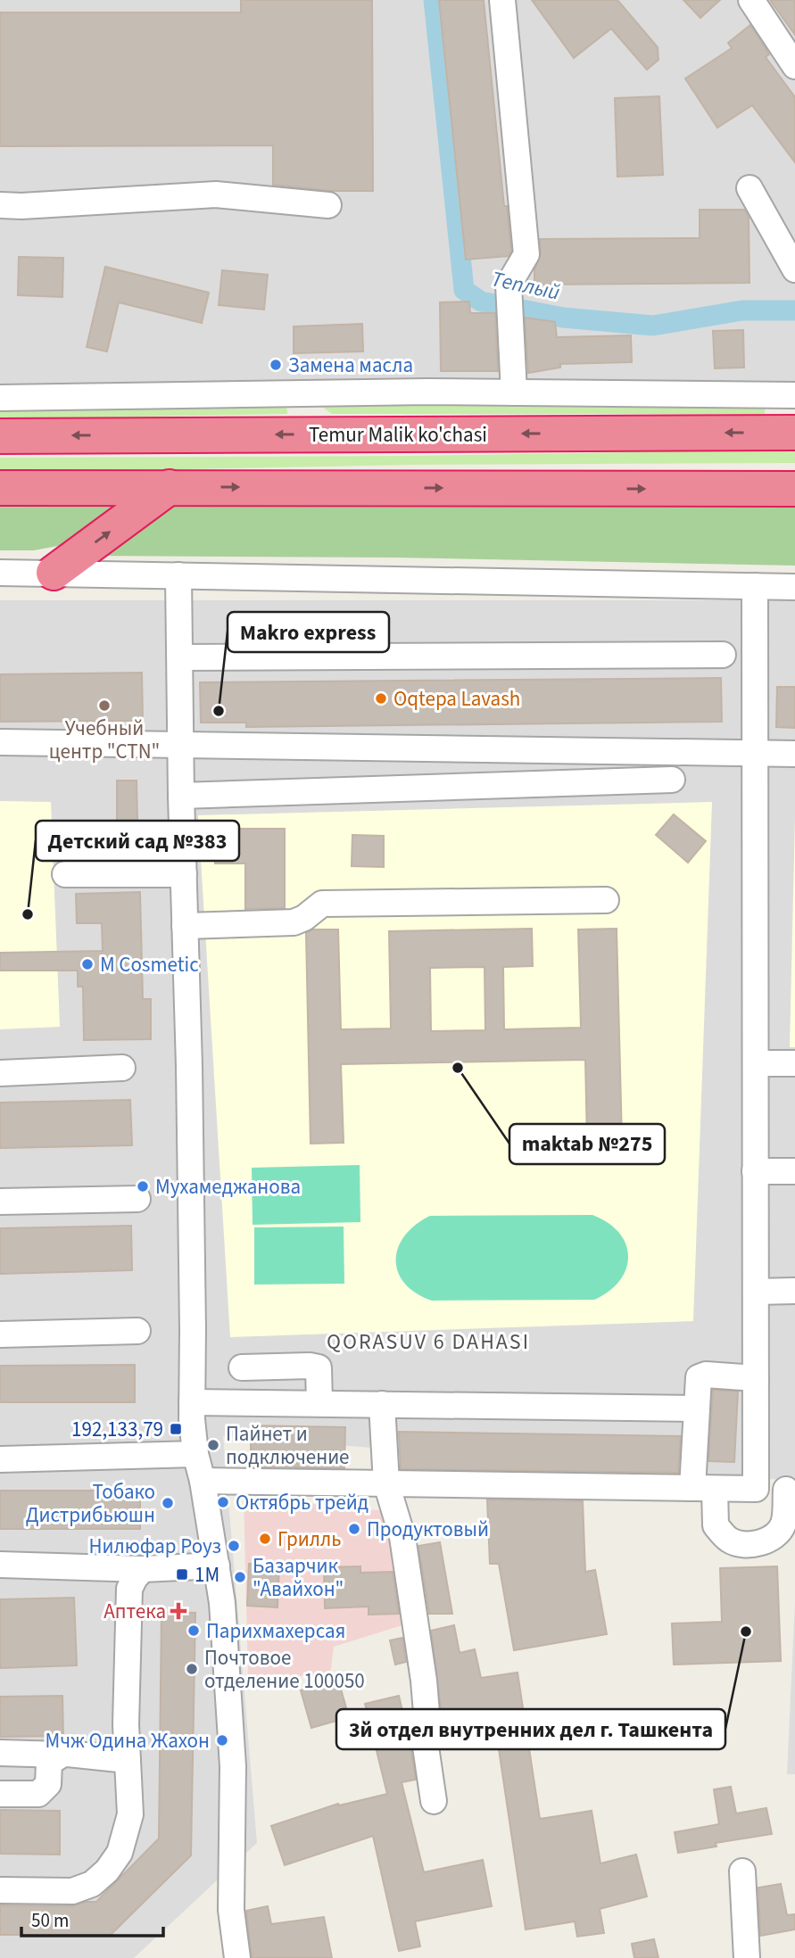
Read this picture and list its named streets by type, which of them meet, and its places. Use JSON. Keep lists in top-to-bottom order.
{
  "streets": {
    "highway": ["Temur Malik ko'chasi"]
  },
  "districts": ["QORASUV 6 DAHASI"],
  "water": ["Теплый"],
  "places": {
    "other": [
      "Замена масла",
      "Oqtepa Lavash",
      "Учебный центр \"CTN\"",
      "Makro express",
      "Детский сад №383",
      "M Cosmetic",
      "maktab №275",
      "Мухамеджанова",
      "Пайнет и подключение",
      "Октябрь трейд",
      "Тобако Дистрибьюшн",
      "Продуктовый",
      "Грилль",
      "Нилюфар Роуз",
      "Базарчик \"Авайхон\"",
      "Парихмахерсая",
      "3й отдел внутренних дел г. Ташкента",
      "Почтовое отделение 100050",
      "Мчж Одина Жахон"
    ],
    "transit": ["192,133,79", "1М"],
    "health": ["Аптека"]
  },
  "scale_bar": "50 m"
}
